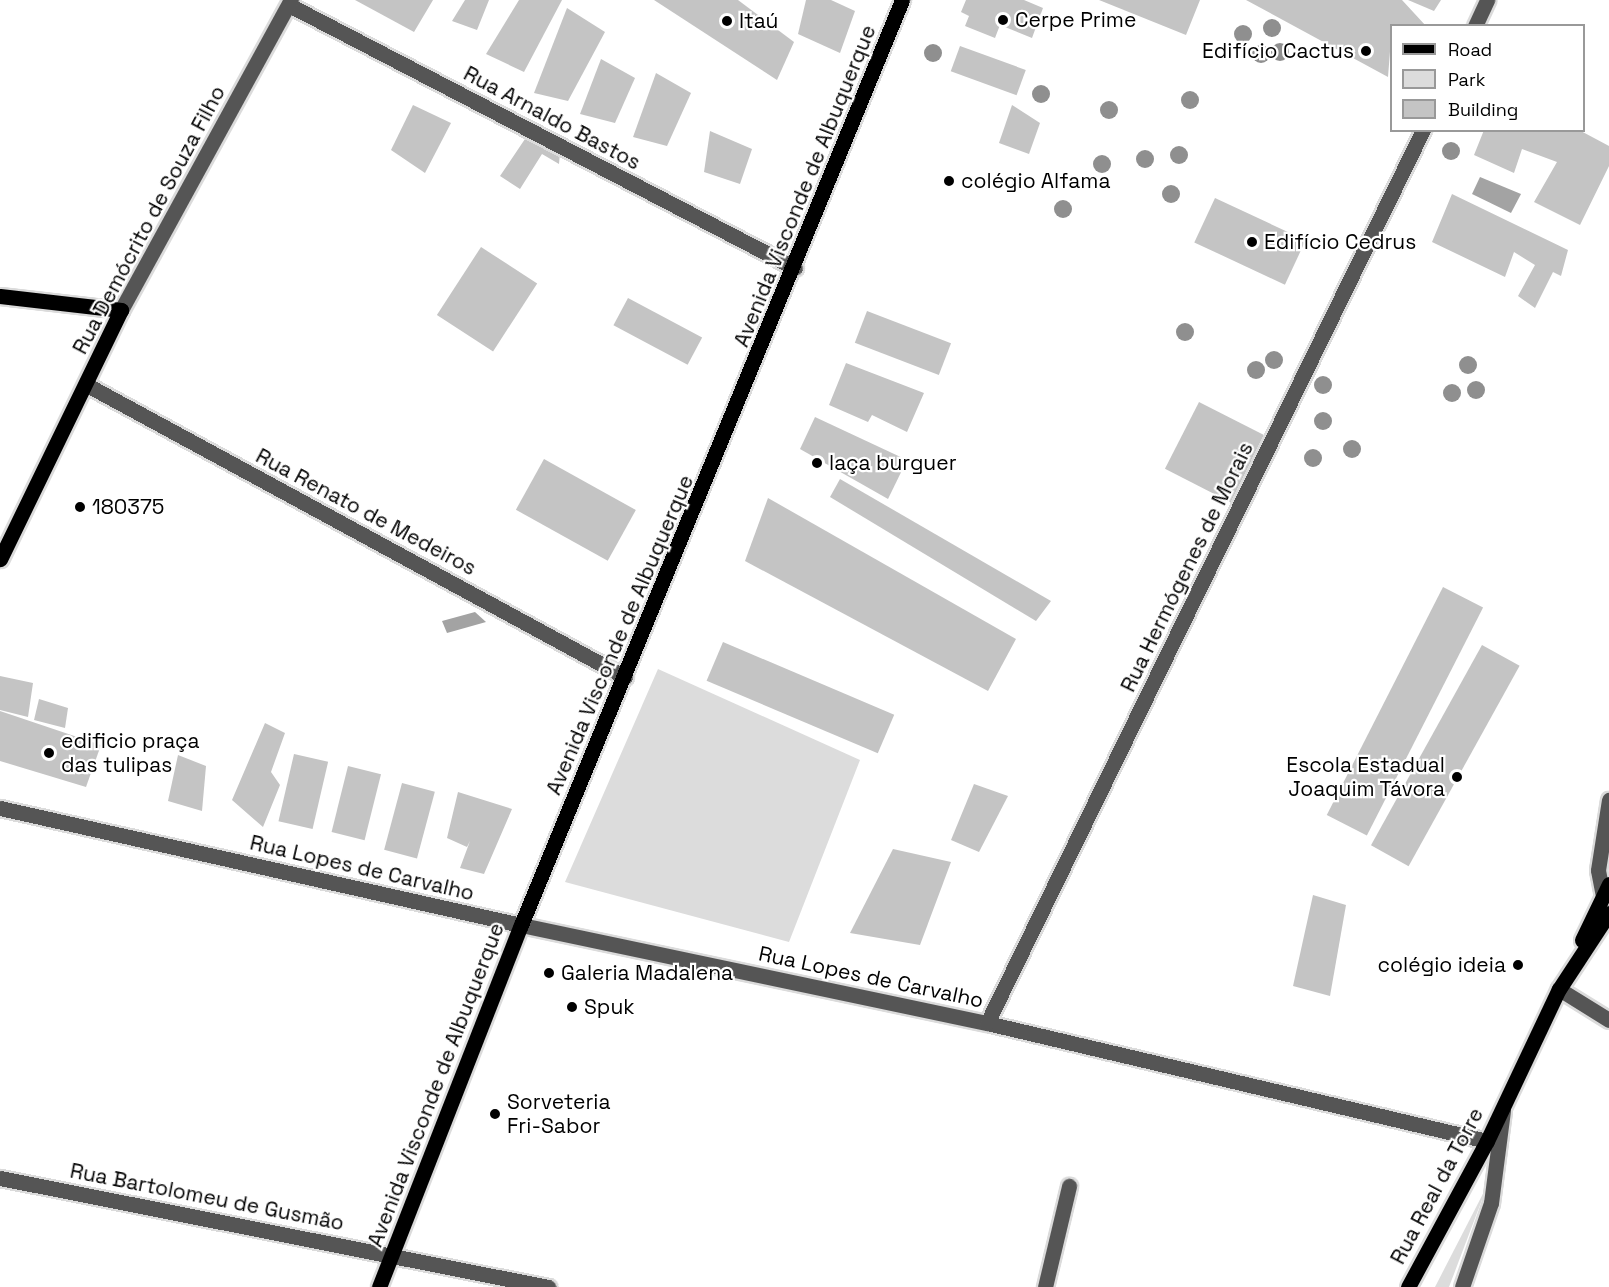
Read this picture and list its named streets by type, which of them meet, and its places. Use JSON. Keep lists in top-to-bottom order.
{
  "streets": {
    "main road": ["Avenida Visconde de Albuquerque", "Rua Demócrito de Souza Filho", "Rua Real da Torre"],
    "street": [
      "Rua Arnaldo Bastos",
      "Rua Renato de Medeiros",
      "Rua Hermógenes de Morais",
      "Rua Lopes de Carvalho",
      "Rua Bartolomeu de Gusmão"
    ]
  },
  "crossings": [
    ["Rua Arnaldo Bastos", "Avenida Visconde de Albuquerque"],
    ["Rua Arnaldo Bastos", "Rua Demócrito de Souza Filho"],
    ["Avenida Visconde de Albuquerque", "Rua Renato de Medeiros"],
    ["Avenida Visconde de Albuquerque", "Rua Lopes de Carvalho"],
    ["Avenida Visconde de Albuquerque", "Rua Bartolomeu de Gusmão"],
    ["Rua Demócrito de Souza Filho", "Rua Renato de Medeiros"],
    ["Rua Hermógenes de Morais", "Rua Lopes de Carvalho"],
    ["Rua Lopes de Carvalho", "Rua Real da Torre"]
  ],
  "places": [
    "Cerpe Prime",
    "Itaú",
    "Edifício Cactus",
    "colégio Alfama",
    "Edifício Cedrus",
    "laça burguer",
    "180375",
    "edificio praça das tulipas",
    "Escola Estadual Joaquim Távora",
    "colégio ideia",
    "Galeria Madalena",
    "Spuk",
    "Sorveteria Fri-Sabor"
  ],
  "legend": ["Road", "Park", "Building"]
}
